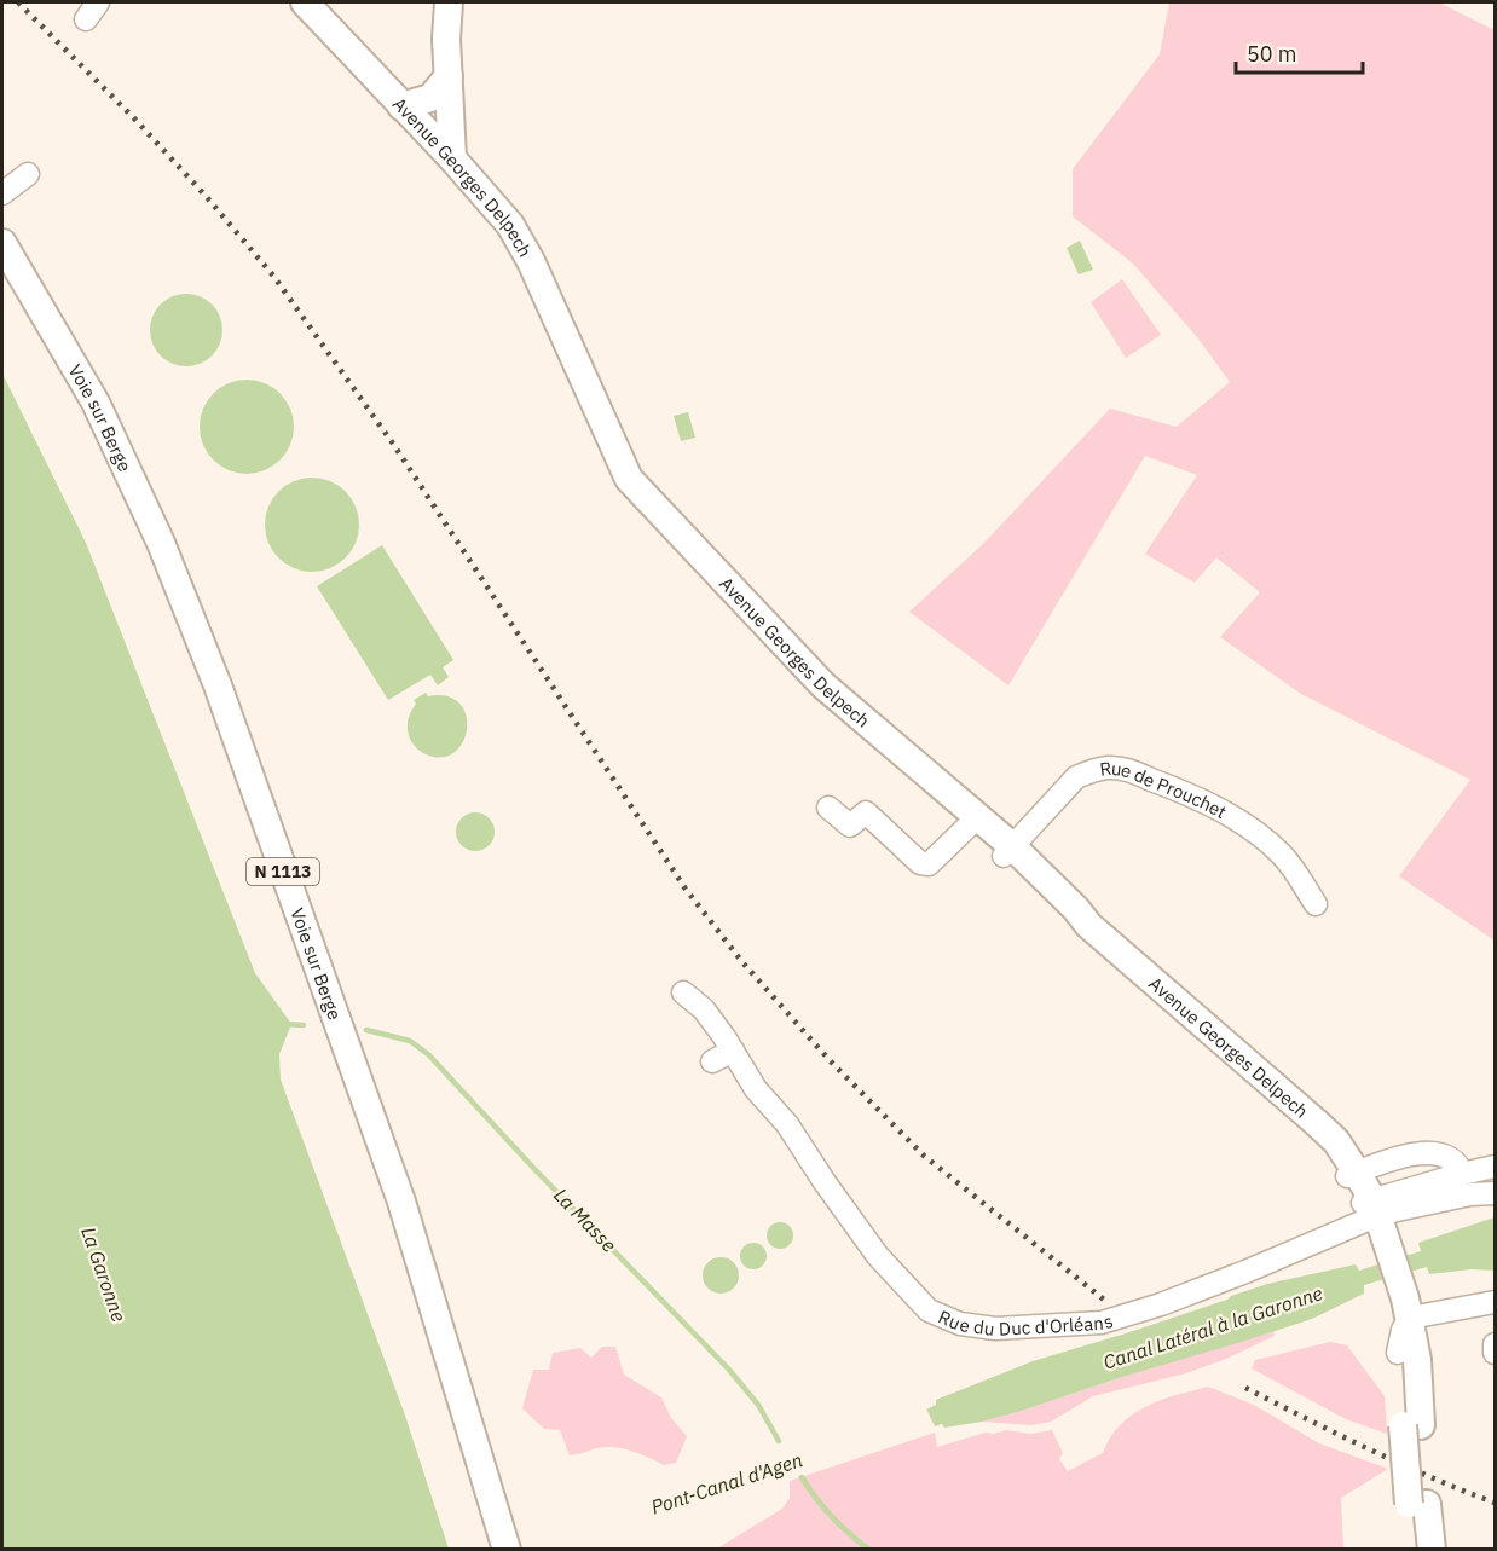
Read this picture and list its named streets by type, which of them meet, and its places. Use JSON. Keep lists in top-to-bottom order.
{
  "streets": {
    "main road": ["Avenue Georges Delpech", "Voie sur Berge", "N 1113"],
    "street": ["Rue de Prouchet", "Rue du Duc d'Orléans"]
  },
  "crossings": [
    ["Avenue Georges Delpech", "Rue de Prouchet"],
    ["Avenue Georges Delpech", "Rue du Duc d'Orléans"]
  ],
  "water": [
    "La Masse",
    "La Garonne",
    "Canal Latéral à la Garonne",
    "Pont-Canal d'Agen"
  ],
  "scale_bar": "50 m"
}
